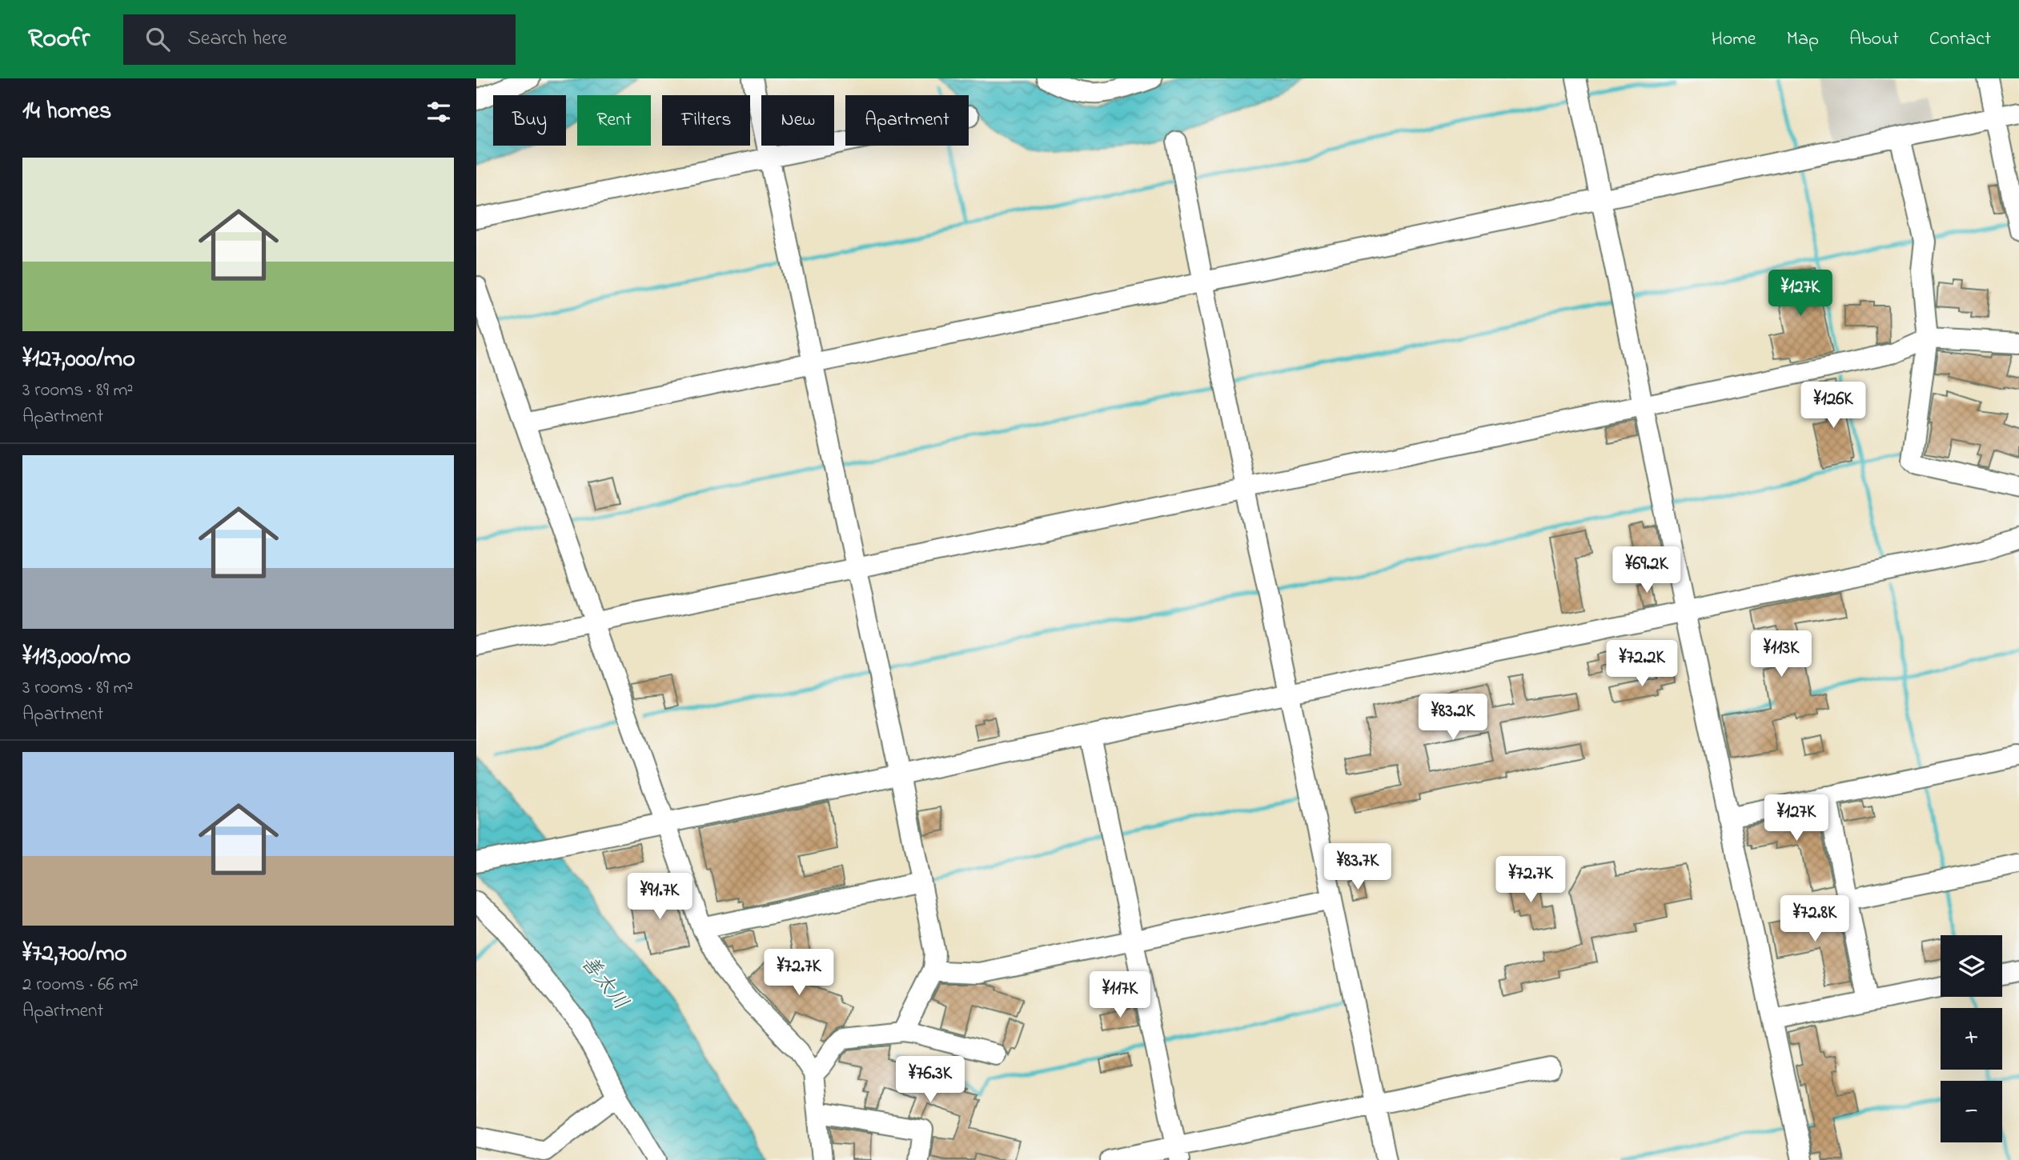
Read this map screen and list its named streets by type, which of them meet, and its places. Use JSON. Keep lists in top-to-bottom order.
{
  "water": ["善太川"],
  "page": {
    "header": "Roofr",
    "search": "Search here",
    "nav": [
      "Home",
      "Map",
      "About",
      "Contact"
    ],
    "heading": "14 homes",
    "chip": [
      "Buy",
      "Rent",
      "Filters",
      "New",
      "Apartment"
    ],
    "list": [
      {
        "name": "¥127,000/mo",
        "note": "3 rooms · 89 m² · Apartment"
      },
      {
        "name": "¥113,000/mo",
        "note": "3 rooms · 89 m² · Apartment"
      },
      {
        "name": "¥72,700/mo",
        "note": "2 rooms · 66 m² · Apartment"
      }
    ],
    "price": [
      "¥127K",
      "¥126K",
      "¥69.2K",
      "¥113K",
      "¥72.2K",
      "¥83.2K",
      "¥127K",
      "¥83.7K",
      "¥72.7K",
      "¥91.7K",
      "¥72.8K",
      "¥72.7K",
      "¥117K",
      "¥76.3K"
    ],
    "map_buttons": ["+", "−"]
  }
}
